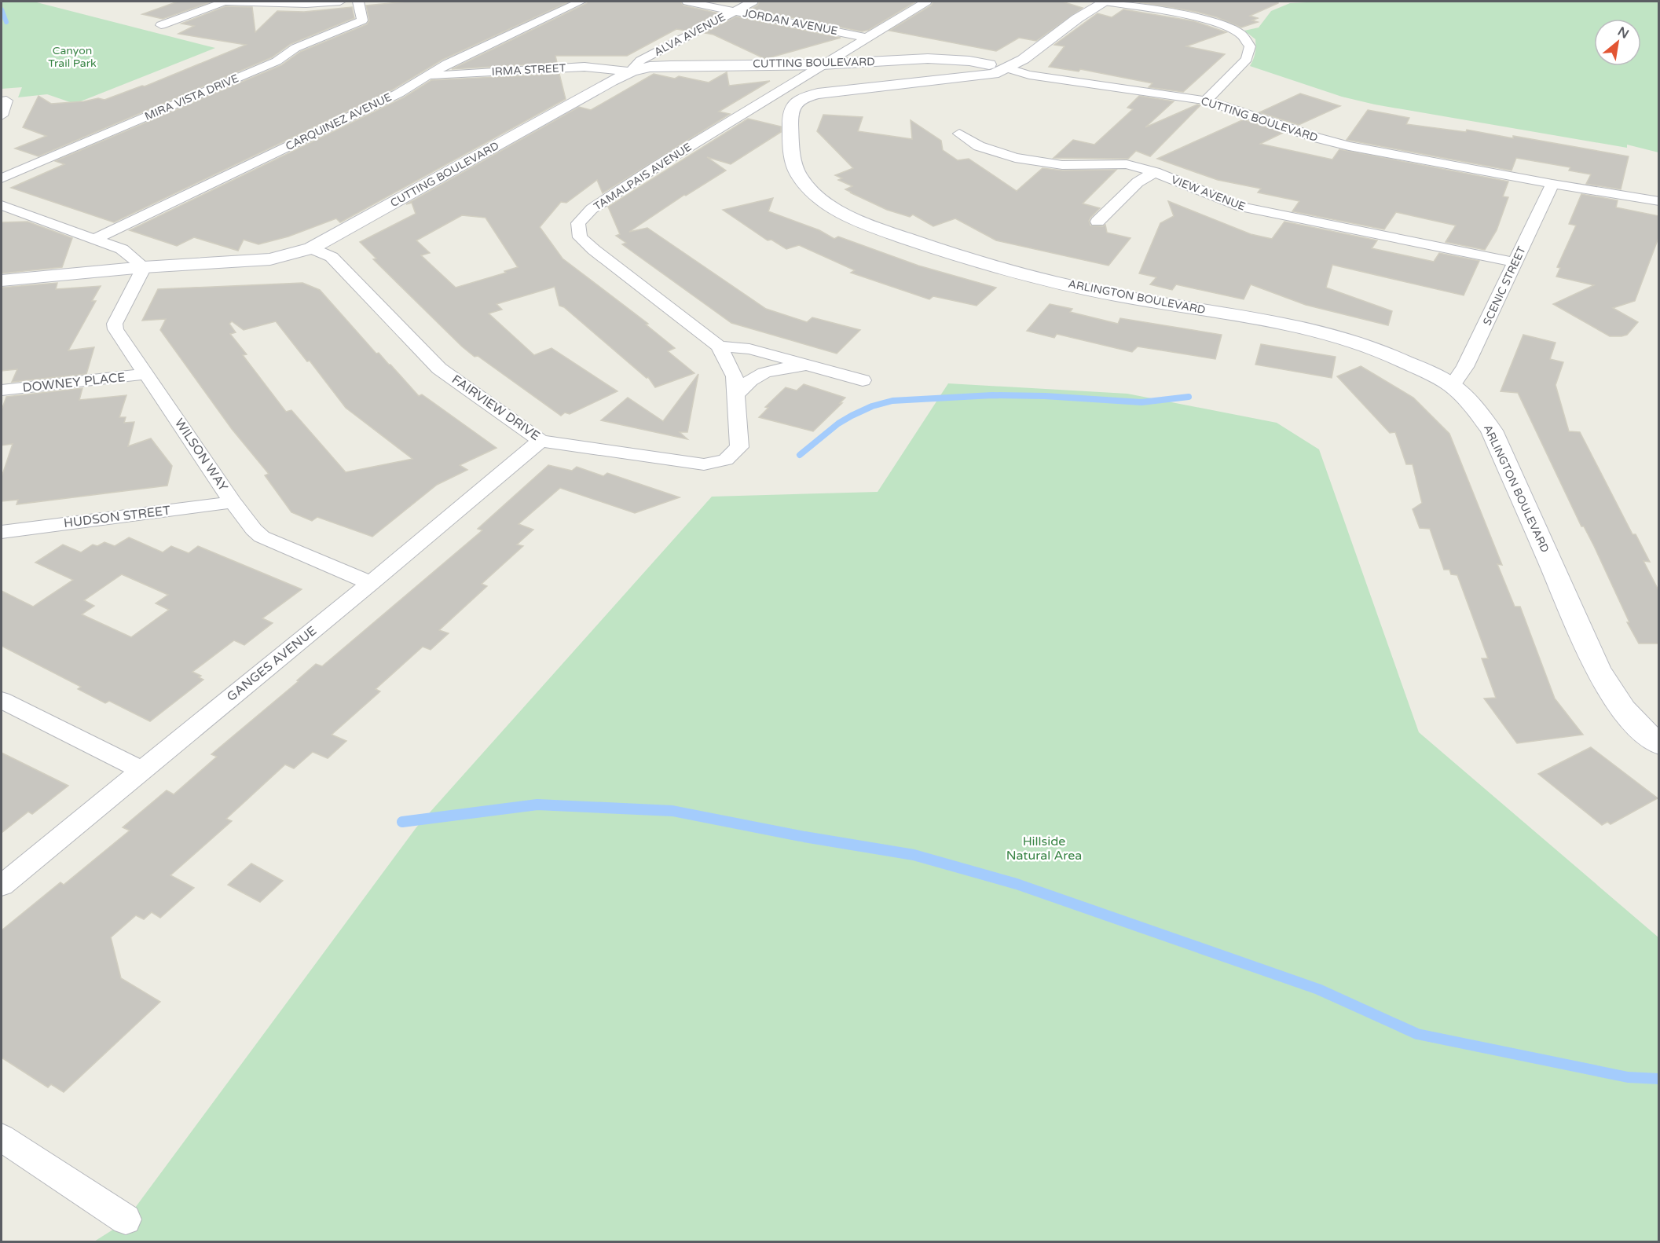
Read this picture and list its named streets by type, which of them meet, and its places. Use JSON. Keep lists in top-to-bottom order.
{
  "streets": {
    "main road": ["CUTTING BOULEVARD", "ARLINGTON BOULEVARD"],
    "street": [
      "JORDAN AVENUE",
      "ALVA AVENUE",
      "IRMA STREET",
      "MIRA VISTA DRIVE",
      "CARQUINEZ AVENUE",
      "TAMALPAIS AVENUE",
      "VIEW AVENUE",
      "SCENIC STREET",
      "DOWNEY PLACE",
      "FAIRVIEW DRIVE",
      "WILSON WAY",
      "HUDSON STREET",
      "GANGES AVENUE"
    ]
  },
  "crossings": [
    ["JORDAN AVENUE", "ALVA AVENUE"],
    ["JORDAN AVENUE", "TAMALPAIS AVENUE"],
    ["ALVA AVENUE", "CUTTING BOULEVARD"],
    ["ALVA AVENUE", "IRMA STREET"],
    ["CUTTING BOULEVARD", "IRMA STREET"],
    ["CUTTING BOULEVARD", "TAMALPAIS AVENUE"],
    ["CUTTING BOULEVARD", "SCENIC STREET"],
    ["CUTTING BOULEVARD", "ARLINGTON BOULEVARD"],
    ["CUTTING BOULEVARD", "FAIRVIEW DRIVE"],
    ["CUTTING BOULEVARD", "WILSON WAY"],
    ["IRMA STREET", "CARQUINEZ AVENUE"],
    ["TAMALPAIS AVENUE", "FAIRVIEW DRIVE"],
    ["VIEW AVENUE", "SCENIC STREET"],
    ["SCENIC STREET", "ARLINGTON BOULEVARD"],
    ["DOWNEY PLACE", "WILSON WAY"],
    ["FAIRVIEW DRIVE", "GANGES AVENUE"],
    ["WILSON WAY", "HUDSON STREET"],
    ["WILSON WAY", "GANGES AVENUE"]
  ],
  "parks": ["Canyon Trail Park", "Hillside Natural Area"],
  "north": "top right"
}
